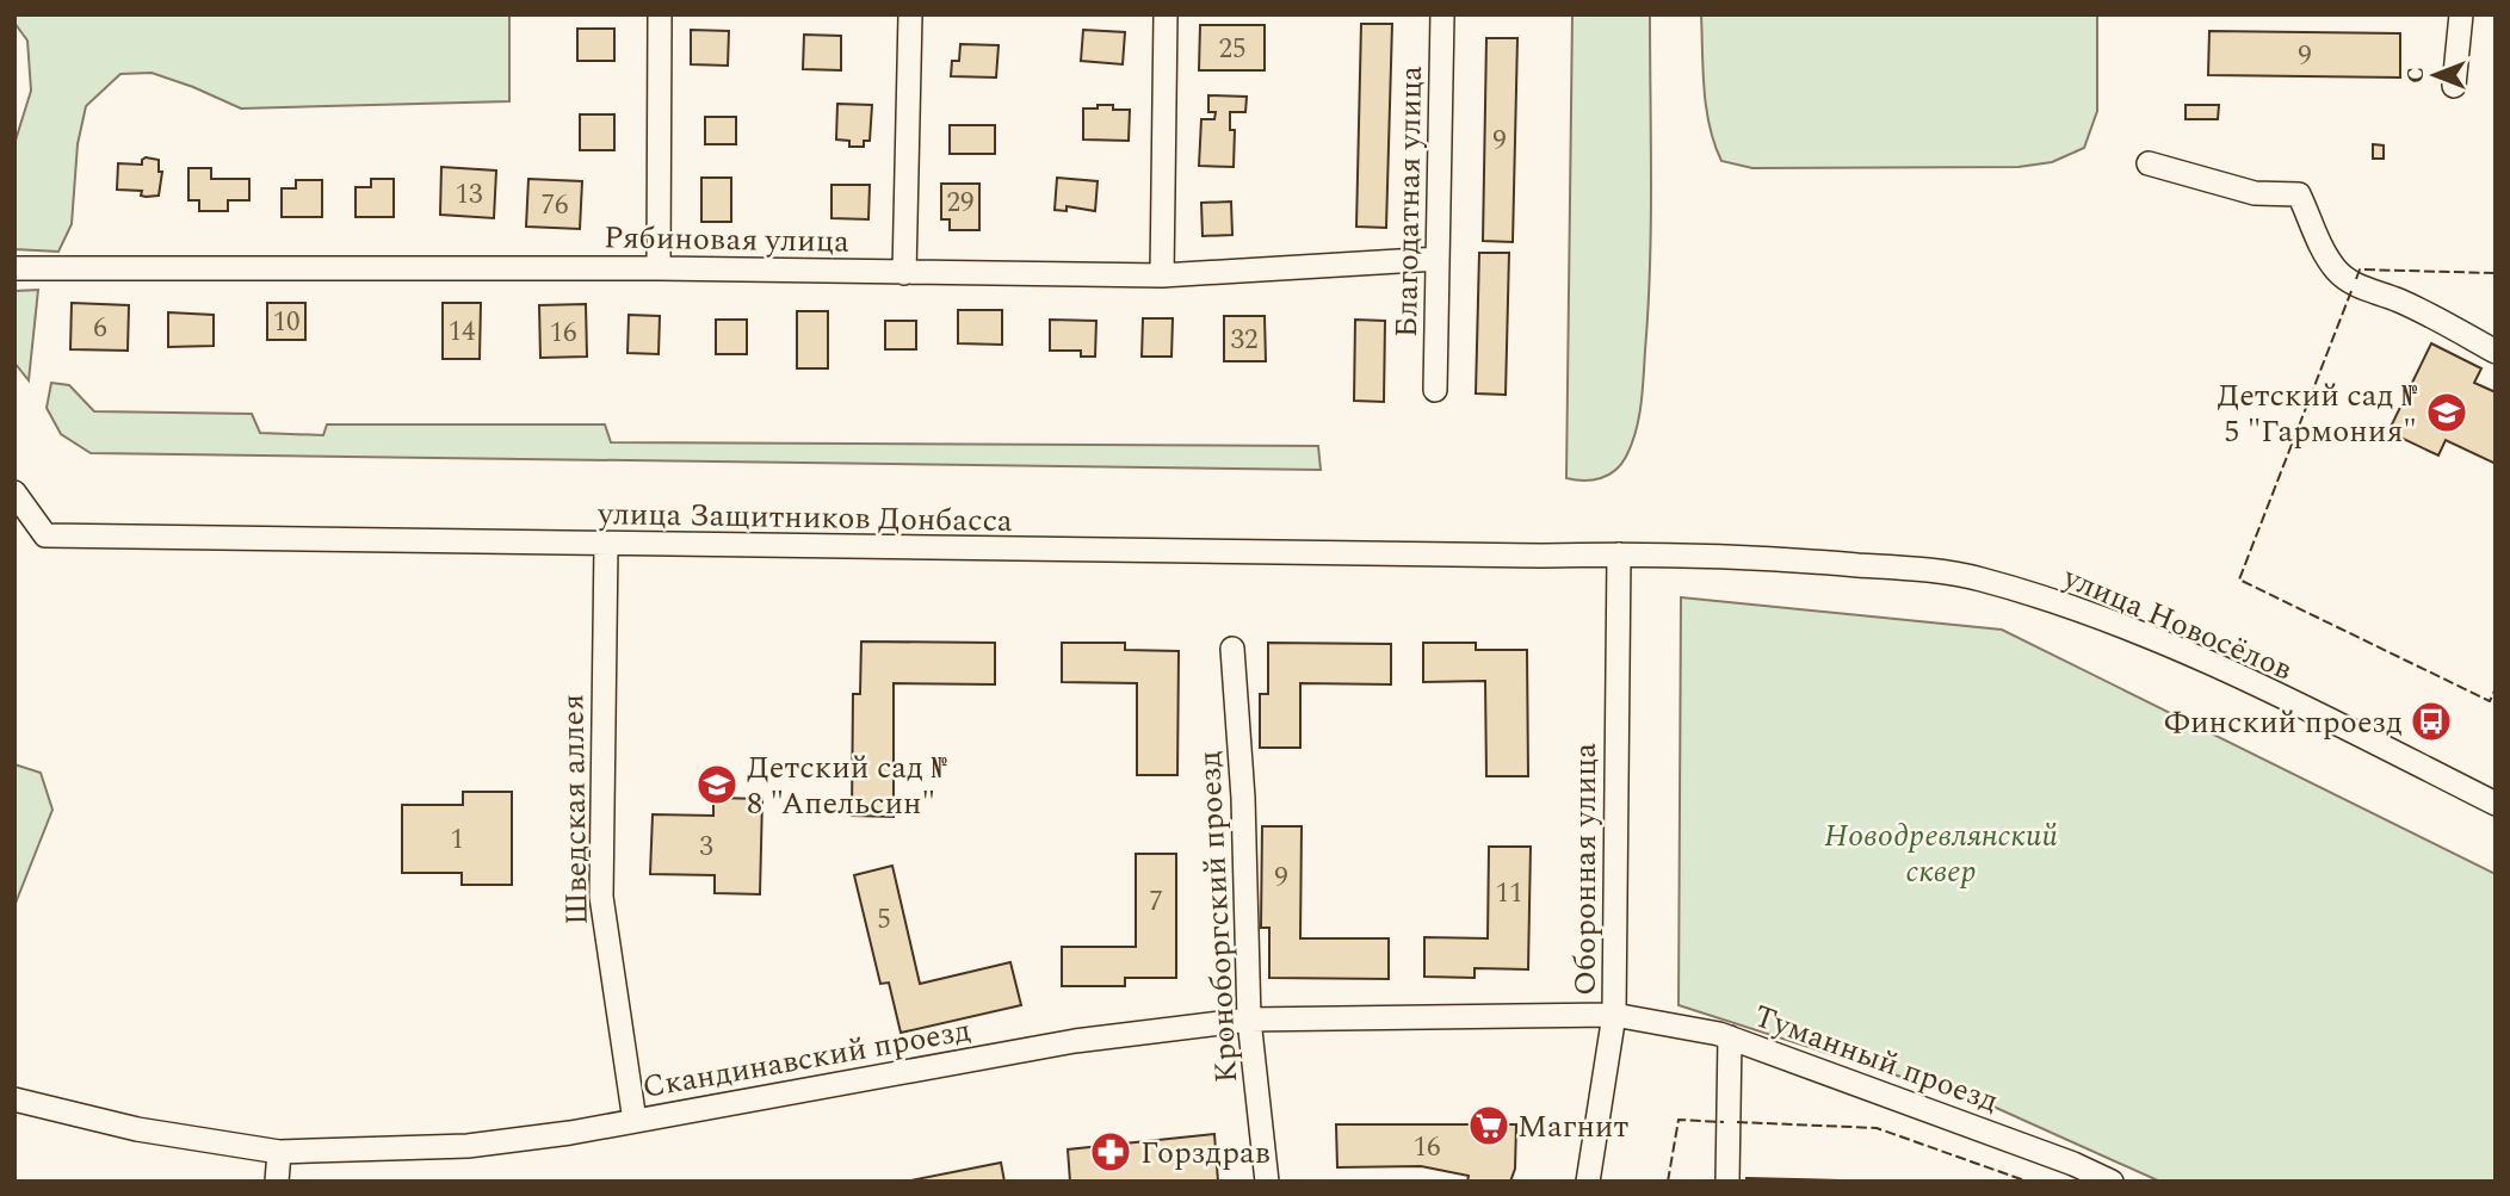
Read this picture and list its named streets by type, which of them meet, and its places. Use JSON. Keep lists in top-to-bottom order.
{
  "streets": {
    "street": [
      "Благодатная улица",
      "Рябиновая улица",
      "улица Защитников Донбасса",
      "улица Новосёлов",
      "Шведская аллея",
      "Оборонная улица",
      "Кроноборгский проезд",
      "Скандинавский проезд",
      "Туманный проезд"
    ]
  },
  "crossings": [
    ["Благодатная улица", "Рябиновая улица"],
    ["улица Защитников Донбасса", "улица Новосёлов"],
    ["улица Защитников Донбасса", "Шведская аллея"],
    ["улица Защитников Донбасса", "Оборонная улица"],
    ["улица Новосёлов", "Оборонная улица"],
    ["Шведская аллея", "Скандинавский проезд"],
    ["Оборонная улица", "Скандинавский проезд"],
    ["Оборонная улица", "Туманный проезд"],
    ["Кроноборгский проезд", "Скандинавский проезд"],
    ["Скандинавский проезд", "Туманный проезд"]
  ],
  "parks": ["Новодревлянский сквер"],
  "places": {
    "school or university": ["Детский сад № 5 \"Гармония\"", "Детский сад № 8 \"Апельсин\""],
    "bus stop": ["Финский проезд"],
    "supermarket": ["Магнит"],
    "pharmacy": ["Горздрав"]
  },
  "house_numbers": [
    "25",
    "9",
    "9",
    "13",
    "29",
    "76",
    "10",
    "6",
    "14",
    "16",
    "32",
    "1",
    "3",
    "9",
    "11",
    "7",
    "5",
    "16"
  ],
  "north": "left"
}
